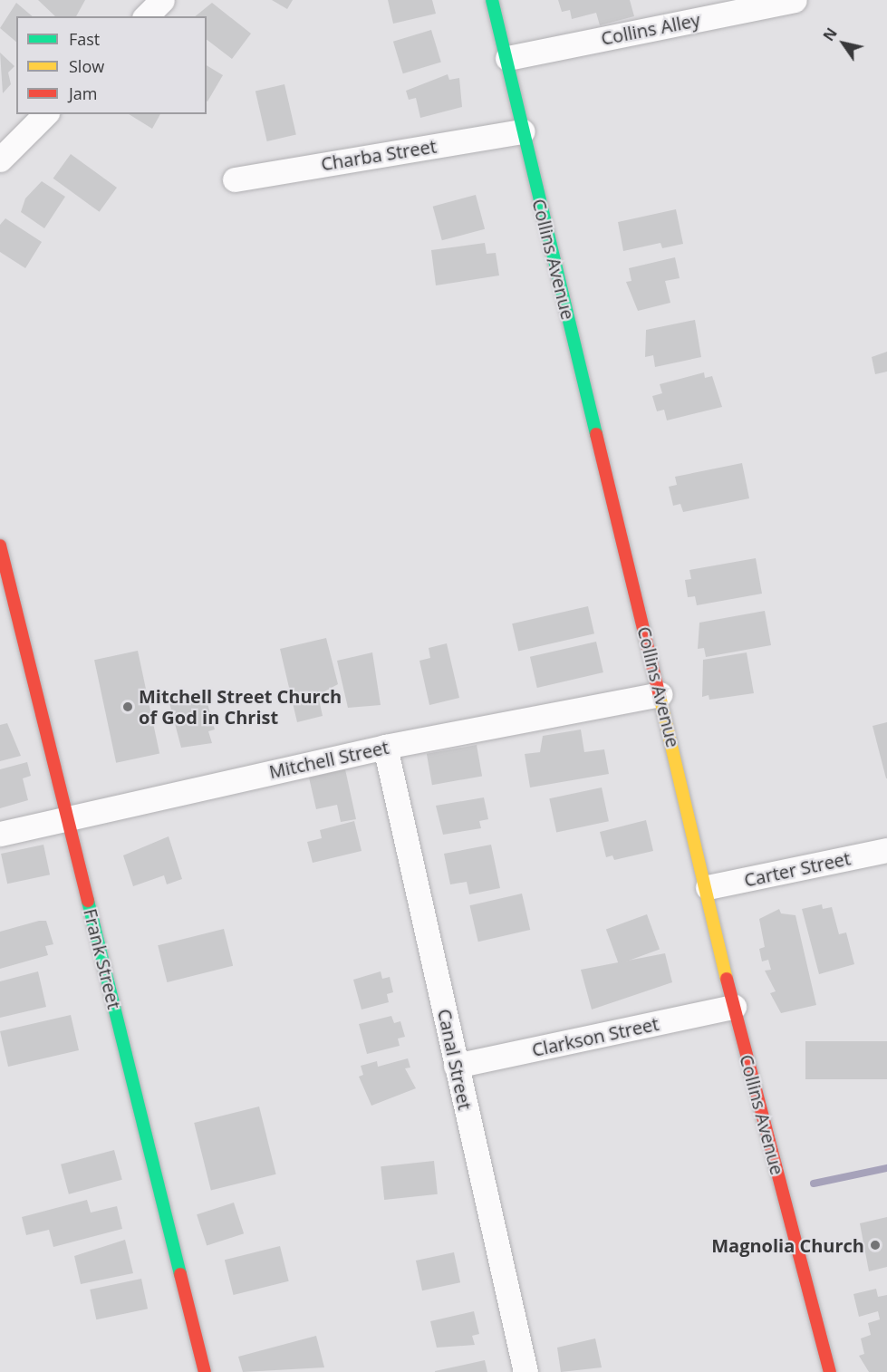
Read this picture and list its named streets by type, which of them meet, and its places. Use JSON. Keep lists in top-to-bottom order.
{
  "streets": {
    "street": [
      "Collins Alley",
      "Charba Street",
      "Collins Avenue",
      "Mitchell Street",
      "Carter Street",
      "Frank Street",
      "Clarkson Street",
      "Canal Street"
    ]
  },
  "crossings": [
    ["Collins Alley", "Collins Avenue"],
    ["Charba Street", "Collins Avenue"],
    ["Collins Avenue", "Mitchell Street"],
    ["Collins Avenue", "Carter Street"],
    ["Collins Avenue", "Clarkson Street"],
    ["Mitchell Street", "Frank Street"],
    ["Mitchell Street", "Canal Street"],
    ["Clarkson Street", "Canal Street"]
  ],
  "places": ["Mitchell Street Church of God in Christ", "Magnolia Church"],
  "legend": ["Fast", "Slow", "Jam"],
  "north": "top left"
}
